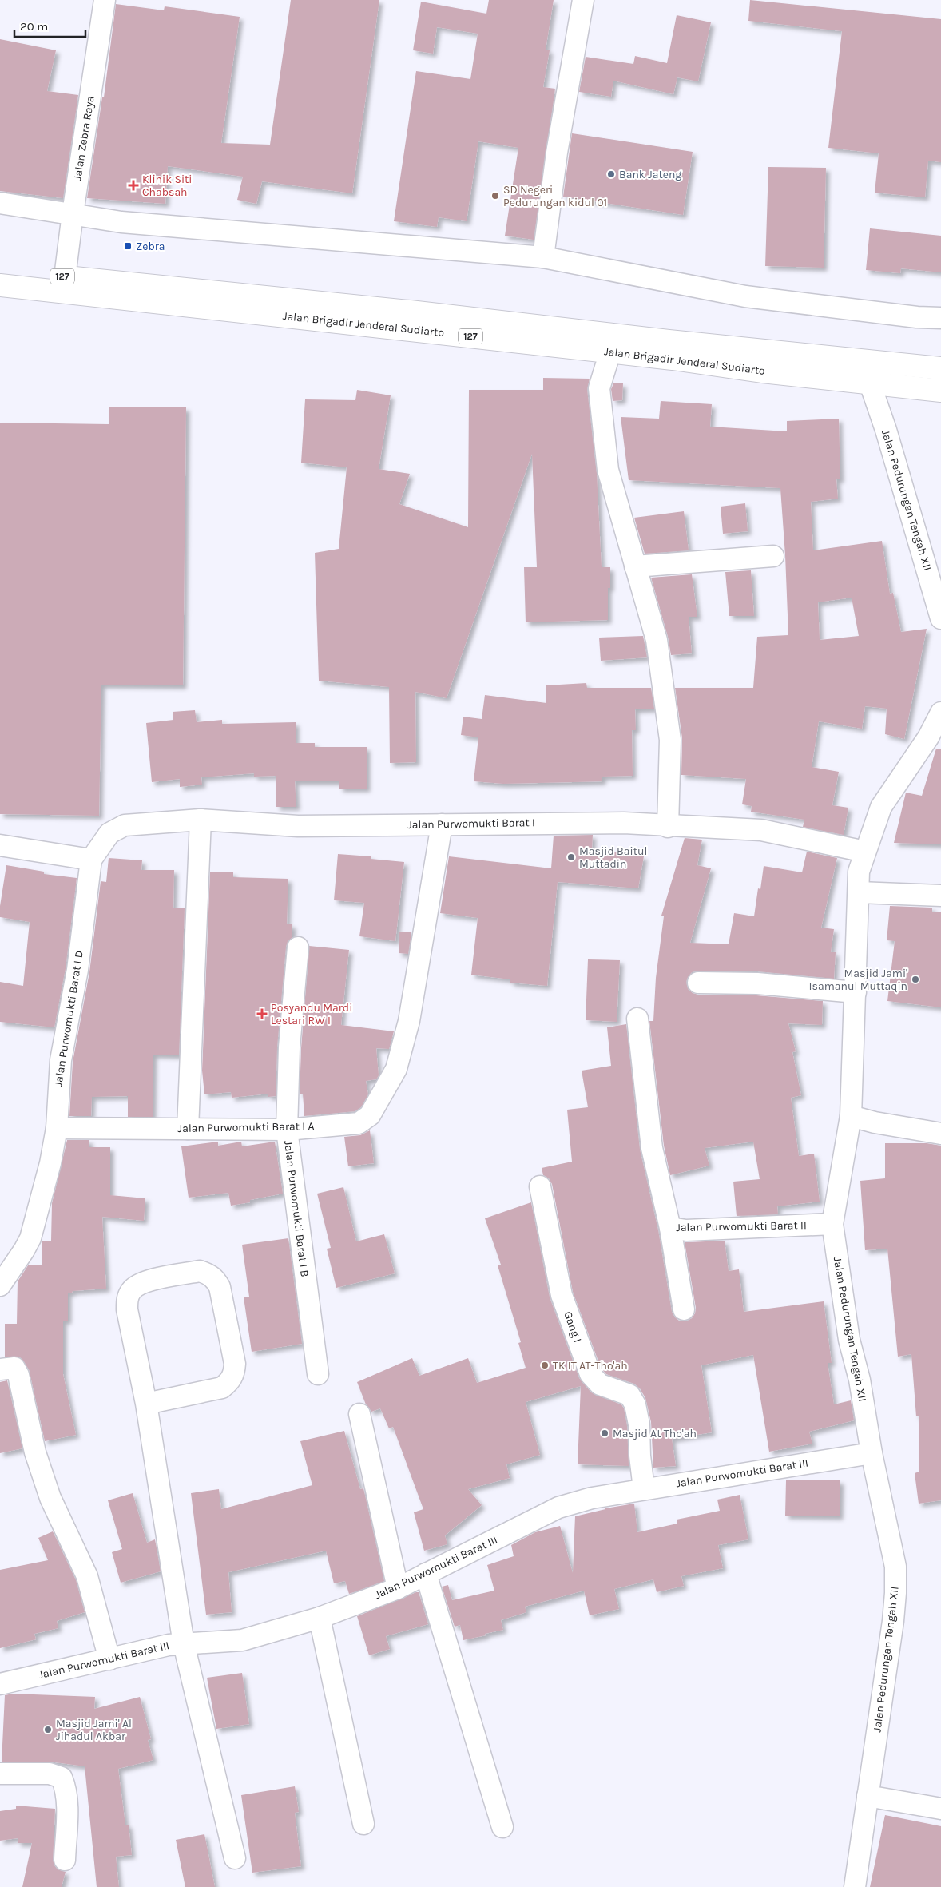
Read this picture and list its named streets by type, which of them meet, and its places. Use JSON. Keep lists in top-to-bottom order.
{
  "streets": {
    "main road": ["127", "Jalan Brigadir Jenderal Sudiarto"],
    "street": [
      "Jalan Zebra Raya",
      "Jalan Pedurungan Tengah XII",
      "Jalan Purwomukti Barat I",
      "Jalan Purwomukti Barat I D",
      "Jalan Purwomukti Barat I A",
      "Jalan Purwomukti Barat I B",
      "Jalan Purwomukti Barat II",
      "Gang I",
      "Jalan Purwomukti Barat III"
    ]
  },
  "crossings": [
    ["Jalan Zebra Raya", "Jalan Brigadir Jenderal Sudiarto"],
    ["Jalan Brigadir Jenderal Sudiarto", "Jalan Pedurungan Tengah XII"],
    ["Jalan Pedurungan Tengah XII", "Jalan Purwomukti Barat I"],
    ["Jalan Pedurungan Tengah XII", "Jalan Purwomukti Barat II"],
    ["Jalan Pedurungan Tengah XII", "Jalan Purwomukti Barat III"],
    ["Jalan Purwomukti Barat I", "Jalan Purwomukti Barat I D"],
    ["Jalan Purwomukti Barat I", "Jalan Purwomukti Barat I A"],
    ["Jalan Purwomukti Barat I D", "Jalan Purwomukti Barat I A"],
    ["Jalan Purwomukti Barat I A", "Jalan Purwomukti Barat I B"],
    ["Gang I", "Jalan Purwomukti Barat III"]
  ],
  "places": {
    "other": [
      "Bank Jateng",
      "SD Negeri Pedurungan kidul 01",
      "Masjid Baitul Muttadin",
      "Masjid Jami' Tsamanul Muttaqin",
      "TK IT AT-Tho'ah",
      "Masjid At Tho'ah",
      "Masjid Jami' Al Jihadul Akbar"
    ],
    "health": ["Klinik Siti Chabsah", "Posyandu Mardi Lestari RW I"],
    "transit": ["Zebra"]
  },
  "scale_bar": "20 m"
}
